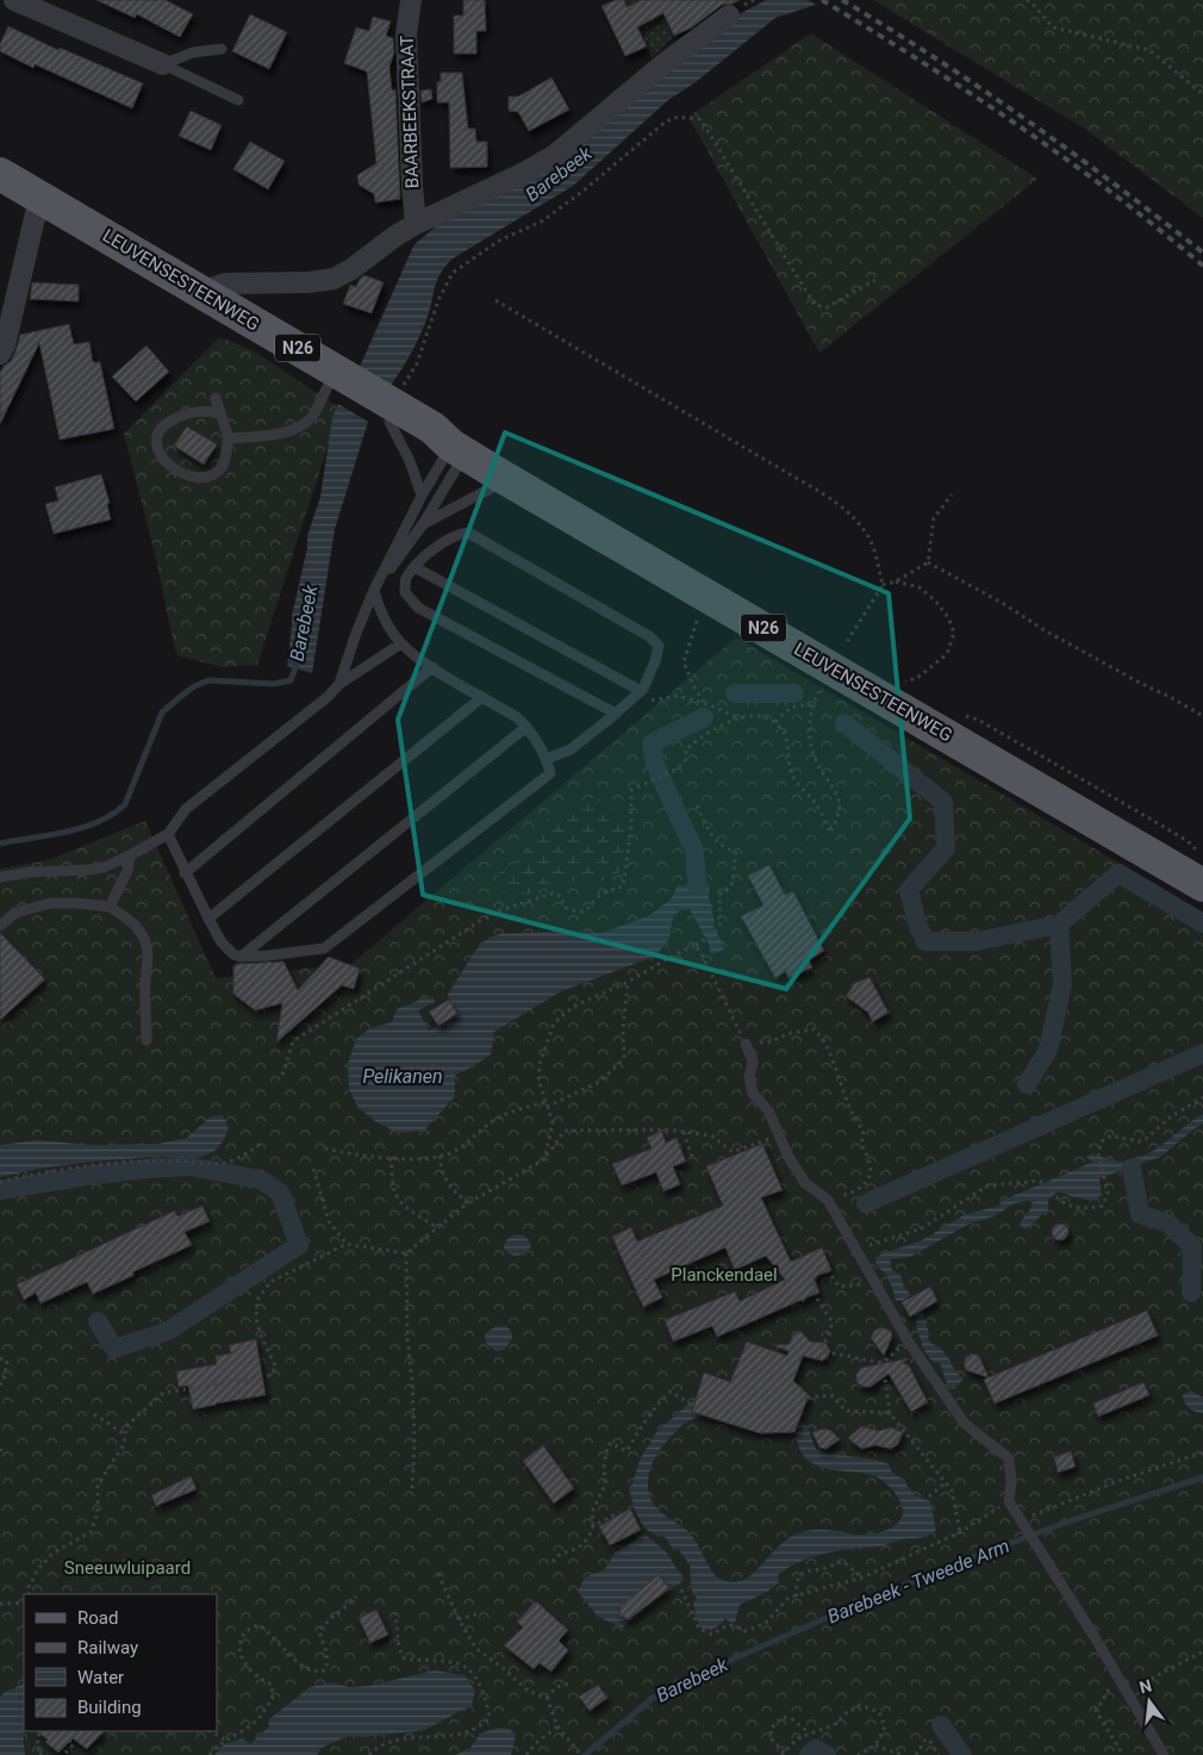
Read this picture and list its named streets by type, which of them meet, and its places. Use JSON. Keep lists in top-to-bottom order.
{
  "streets": {
    "main road": ["LEUVENSESTEENWEG", "N26"],
    "street": ["BAARBEEKSTRAAT"]
  },
  "water": ["Barebeek", "Pelikanen", "Barebeek - Tweede Arm"],
  "parks": ["Planckendael", "Sneeuwluipaard"],
  "legend": [
    "Road",
    "Railway",
    "Water",
    "Building"
  ],
  "north": "top"
}
